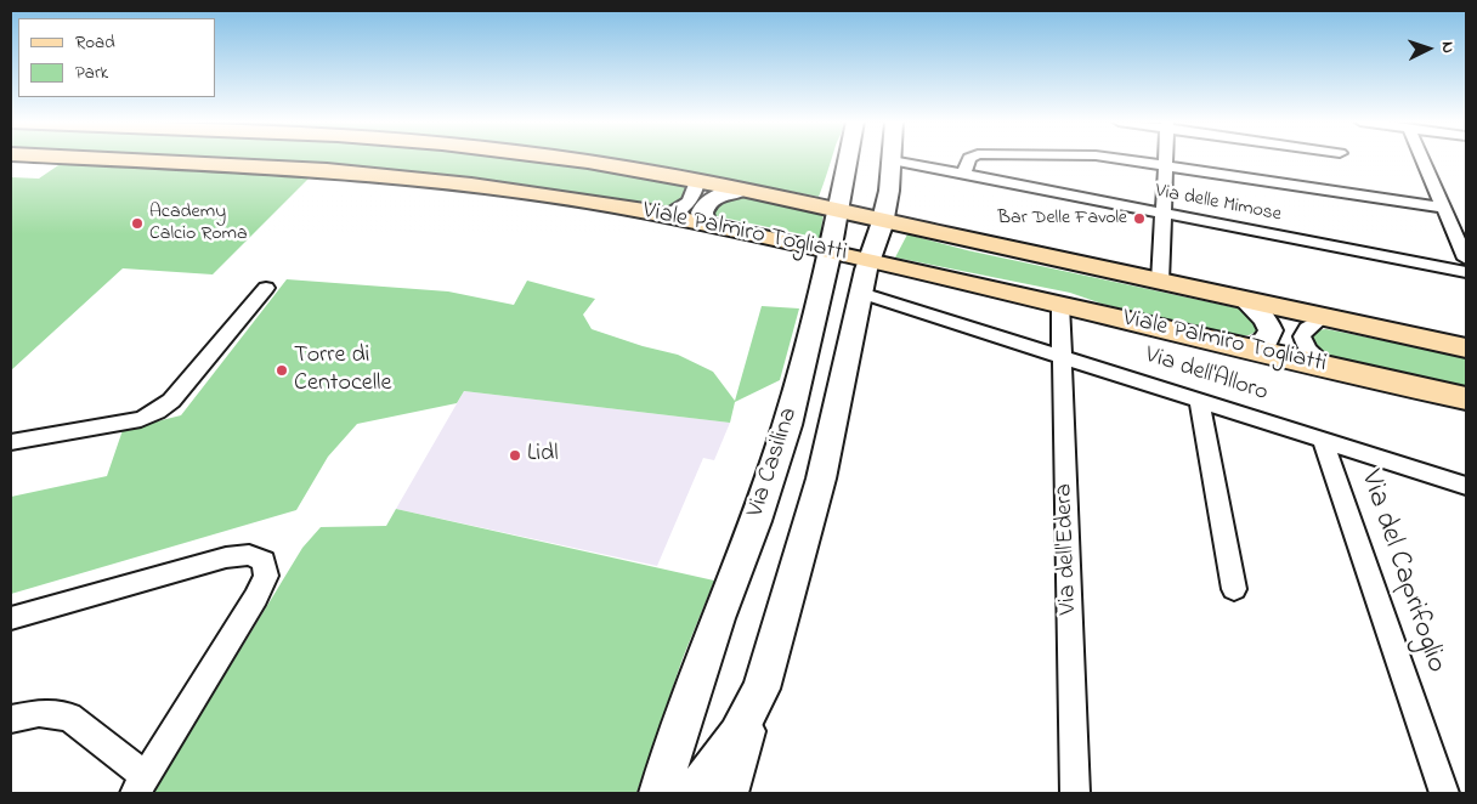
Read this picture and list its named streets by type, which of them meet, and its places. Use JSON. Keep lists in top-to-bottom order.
{
  "streets": {
    "main road": ["Viale Palmiro Togliatti", "Via Casilina"],
    "street": [
      "Via delle Mimose",
      "Via dell'Alloro",
      "Via dell'Edera",
      "Via del Caprifoglio"
    ]
  },
  "crossings": [
    ["Via delle Mimose", "Via Casilina"],
    ["Viale Palmiro Togliatti", "Via Casilina"],
    ["Viale Palmiro Togliatti", "Via dell'Edera"],
    ["Via dell'Alloro", "Via Casilina"],
    ["Via dell'Alloro", "Via dell'Edera"],
    ["Via dell'Alloro", "Via del Caprifoglio"]
  ],
  "places": [
    "Bar Delle Favole",
    "Academy Calcio Roma",
    "Torre di Centocelle",
    "Lidl"
  ],
  "legend": ["Road", "Park"],
  "north": "right"
}
